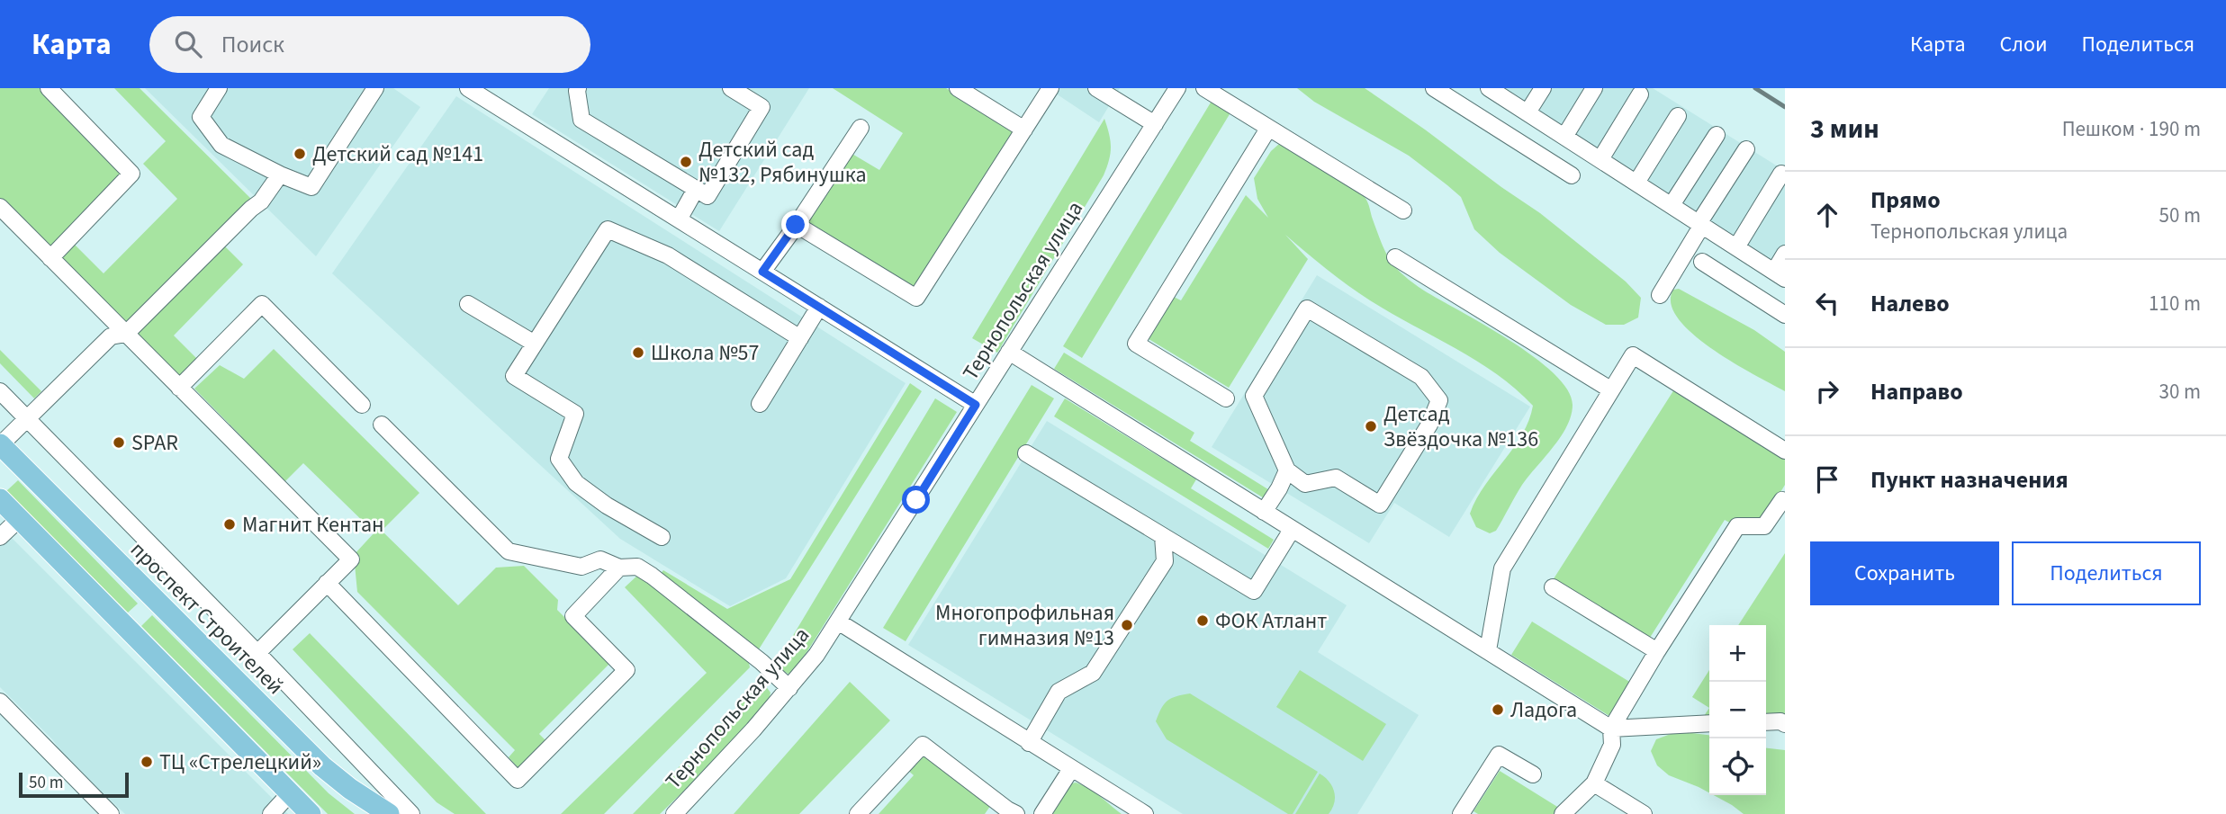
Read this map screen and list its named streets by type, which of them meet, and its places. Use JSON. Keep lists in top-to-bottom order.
{
  "streets": {
    "main road": ["проспект Строителей"],
    "street": ["Тернопольская улица"]
  },
  "places": [
    "Детский сад №141",
    "Детский сад №132, Рябинушка",
    "Школа №57",
    "Детсад Звёздочка №136",
    "SPAR",
    "Магнит Кентан",
    "ФОК Атлант",
    "Многопрофильная гимназия №13",
    "Ладога",
    "ТЦ «Стрелецкий»"
  ],
  "scale_bar": "50 m",
  "page": {
    "header": "Карта",
    "search": "Поиск",
    "nav": ["Карта", "Слои", "Поделиться"],
    "heading": ["3 мин", "Пешком · 190 m"],
    "list": [
      ["Прямо", "Тернопольская улица", "50 m"],
      ["Налево", "110 m"],
      ["Направо", "30 m"],
      "Пункт назначения"
    ],
    "buttons": ["Сохранить", "Поделиться"],
    "map_buttons": ["+", "−"],
    "scale": "50 m"
  }
}
